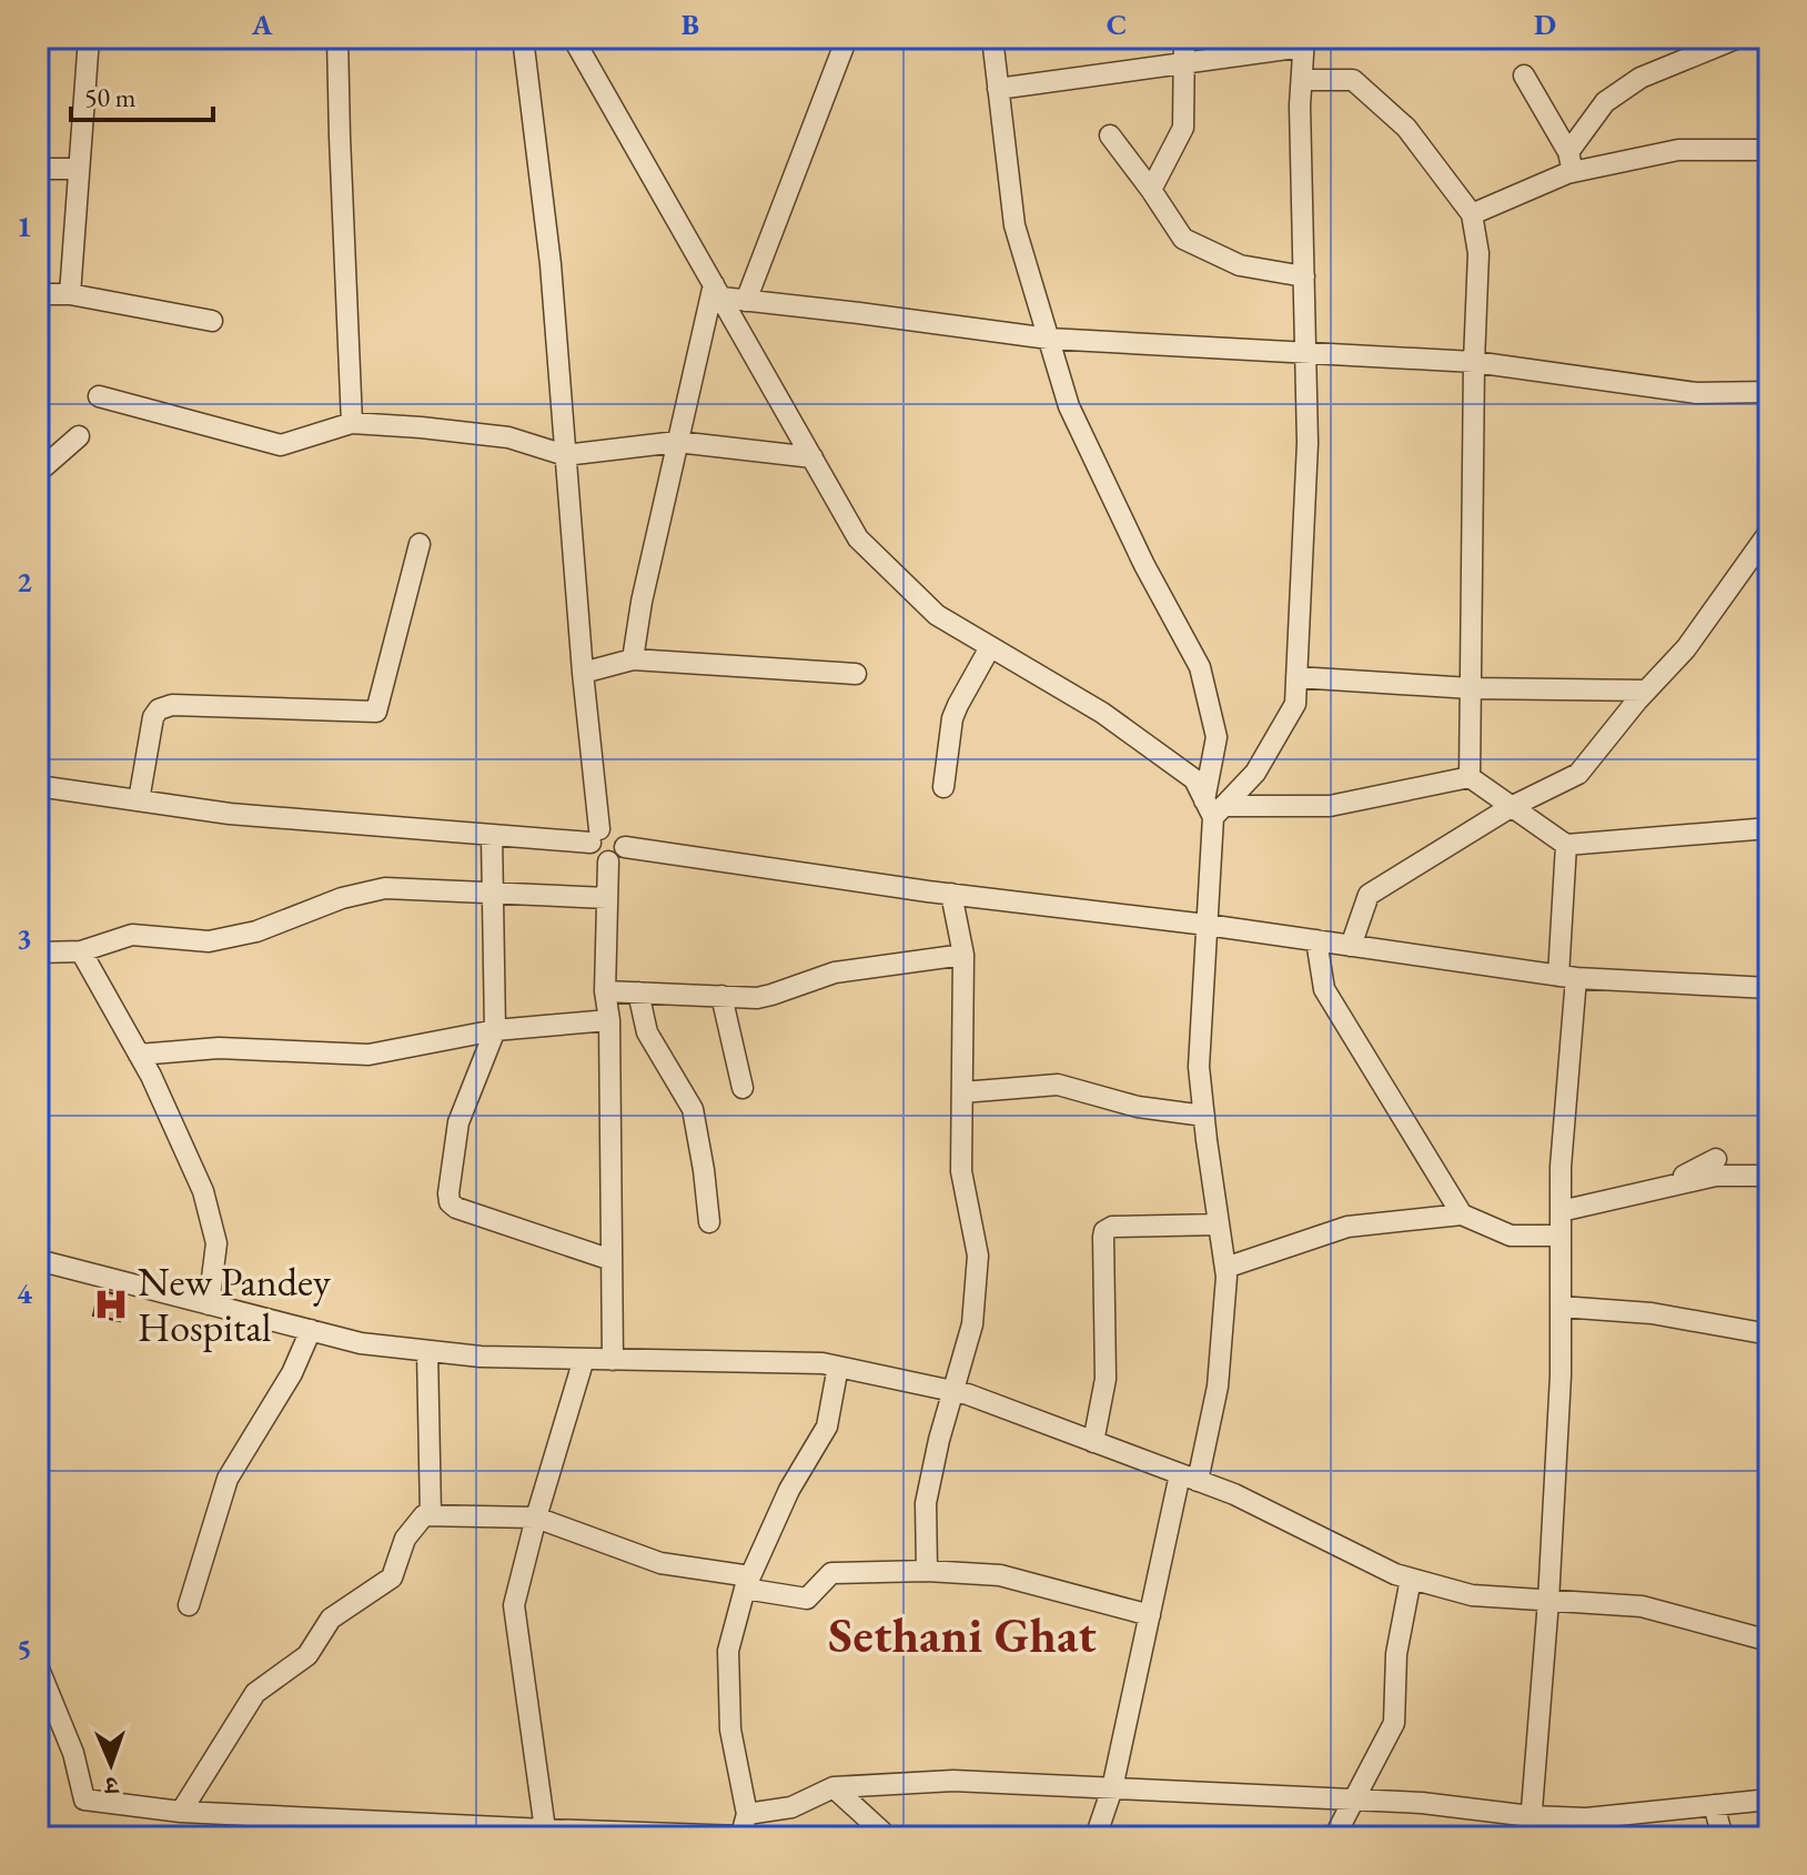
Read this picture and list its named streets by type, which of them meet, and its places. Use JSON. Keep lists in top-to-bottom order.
{
  "districts": ["Sethani Ghat"],
  "places": {
    "hospital": ["New Pandey Hospital"]
  },
  "scale_bar": "50 m",
  "north": "bottom",
  "grid": {
    "columns": [
      "A",
      "B",
      "C",
      "D"
    ],
    "rows": [
      "1",
      "2",
      "3",
      "4",
      "5"
    ]
  }
}
